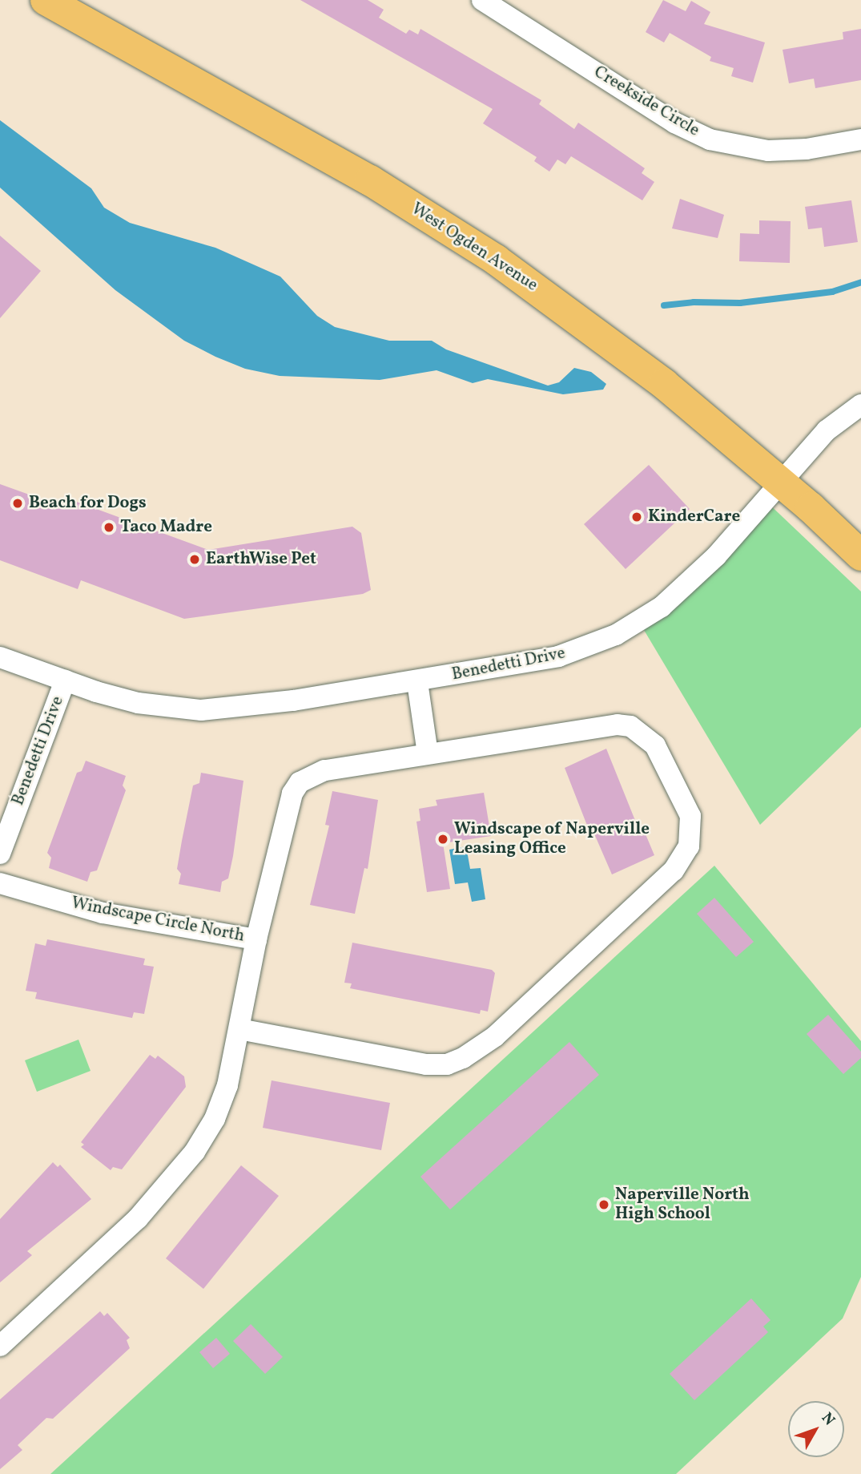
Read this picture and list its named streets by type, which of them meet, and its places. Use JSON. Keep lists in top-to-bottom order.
{
  "streets": {
    "main road": ["West Ogden Avenue"],
    "street": ["Creekside Circle", "Benedetti Drive", "Windscape Circle North"]
  },
  "crossings": [
    ["West Ogden Avenue", "Benedetti Drive"]
  ],
  "places": [
    "Beach for Dogs",
    "KinderCare",
    "Taco Madre",
    "EarthWise Pet",
    "Windscape of Naperville Leasing Office",
    "Naperville North High School"
  ],
  "north": "top right"
}
